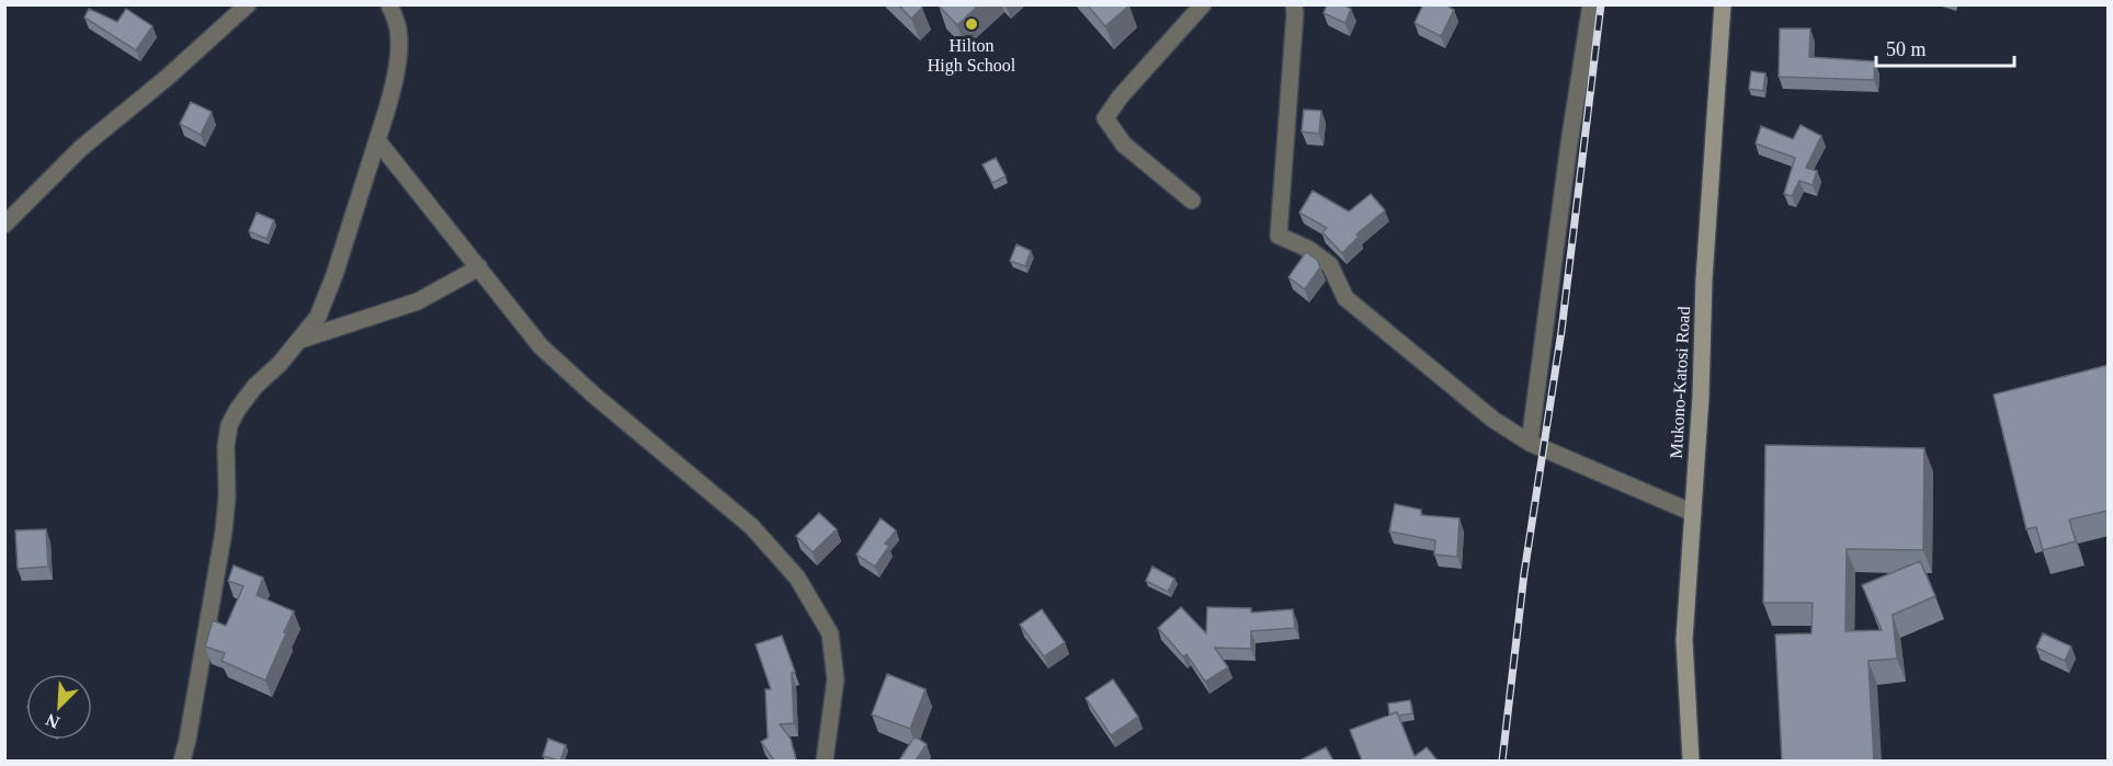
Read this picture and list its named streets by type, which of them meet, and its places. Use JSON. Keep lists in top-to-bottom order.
{
  "streets": {
    "main road": ["Mukono-Katosi Road"]
  },
  "places": ["Hilton High School"],
  "scale_bar": "50 m",
  "north": "bottom left"
}
